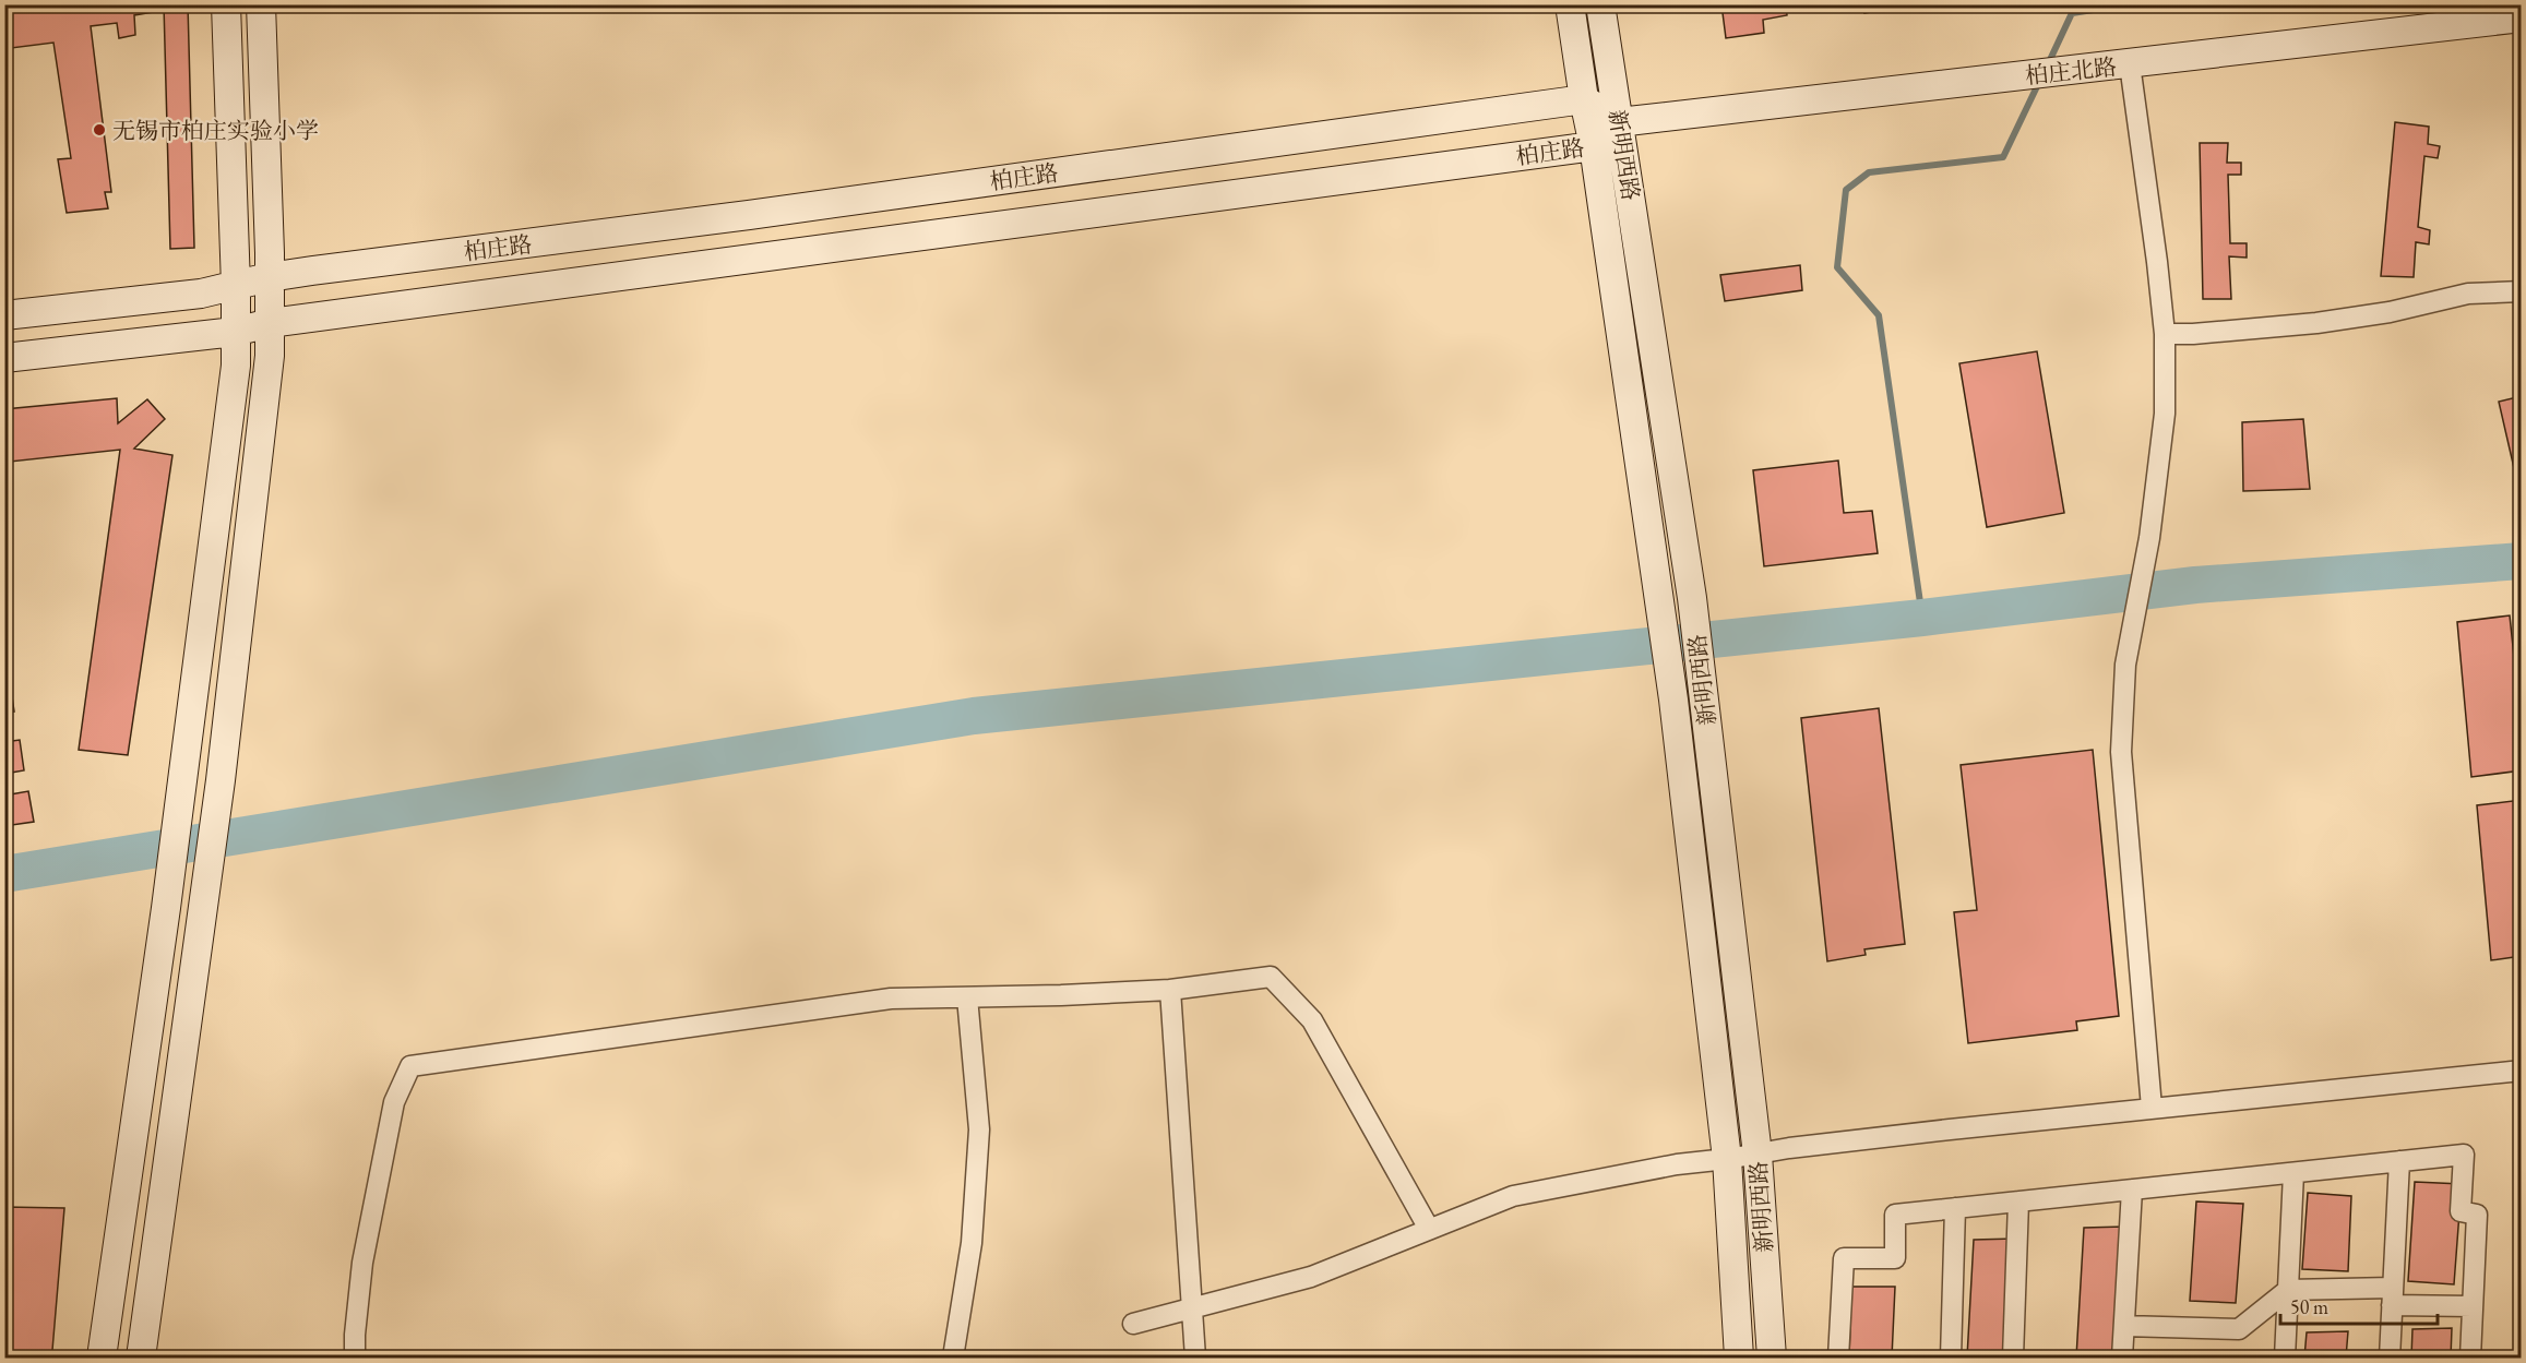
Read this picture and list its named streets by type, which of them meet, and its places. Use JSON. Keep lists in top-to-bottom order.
{
  "streets": {
    "street": ["柏庄北路", "柏庄路", "新明西路"]
  },
  "crossings": [
    ["柏庄北路", "柏庄路"],
    ["柏庄北路", "新明西路"],
    ["柏庄路", "新明西路"]
  ],
  "places": ["无锡市柏庄实验小学"],
  "scale_bar": "50 m"
}
